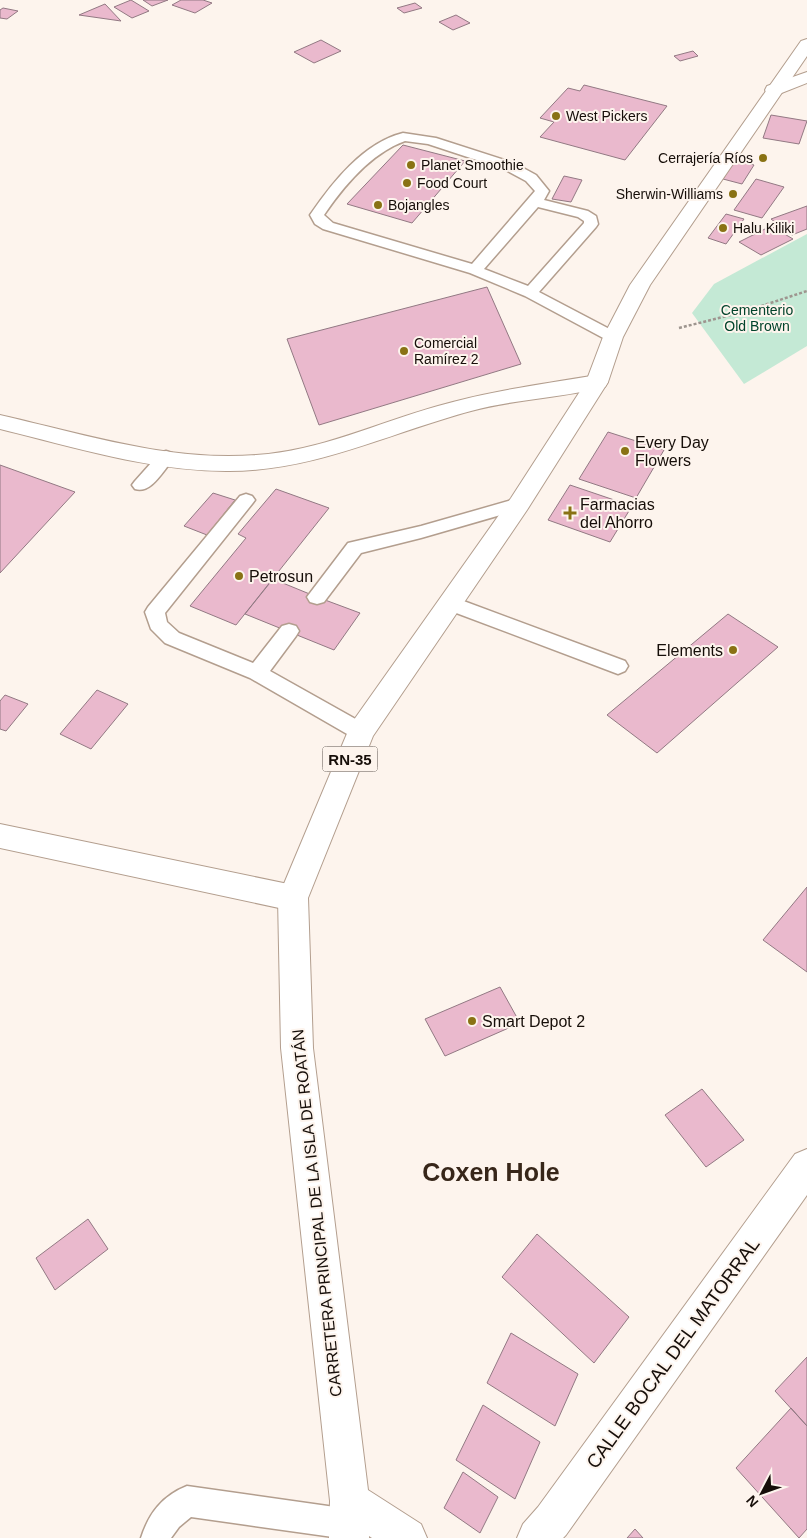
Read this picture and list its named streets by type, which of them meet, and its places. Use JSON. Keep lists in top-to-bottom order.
{
  "streets": {
    "main road": ["RN-35", "CARRETERA PRINCIPAL DE LA ISLA DE ROATÁN", "CALLE BOCAL DEL MATORRAL"]
  },
  "districts": ["Coxen Hole"],
  "parks": ["Cementerio Old Brown"],
  "places": {
    "other": [
      "West Pickers",
      "Cerrajería Ríos",
      "Planet Smoothie",
      "Food Court",
      "Sherwin-Williams",
      "Bojangles",
      "Halu Kiliki",
      "Comercial Ramírez 2",
      "Every Day Flowers",
      "Petrosun",
      "Elements",
      "Smart Depot 2"
    ],
    "health": ["Farmacias del Ahorro"]
  },
  "north": "bottom left"
}
